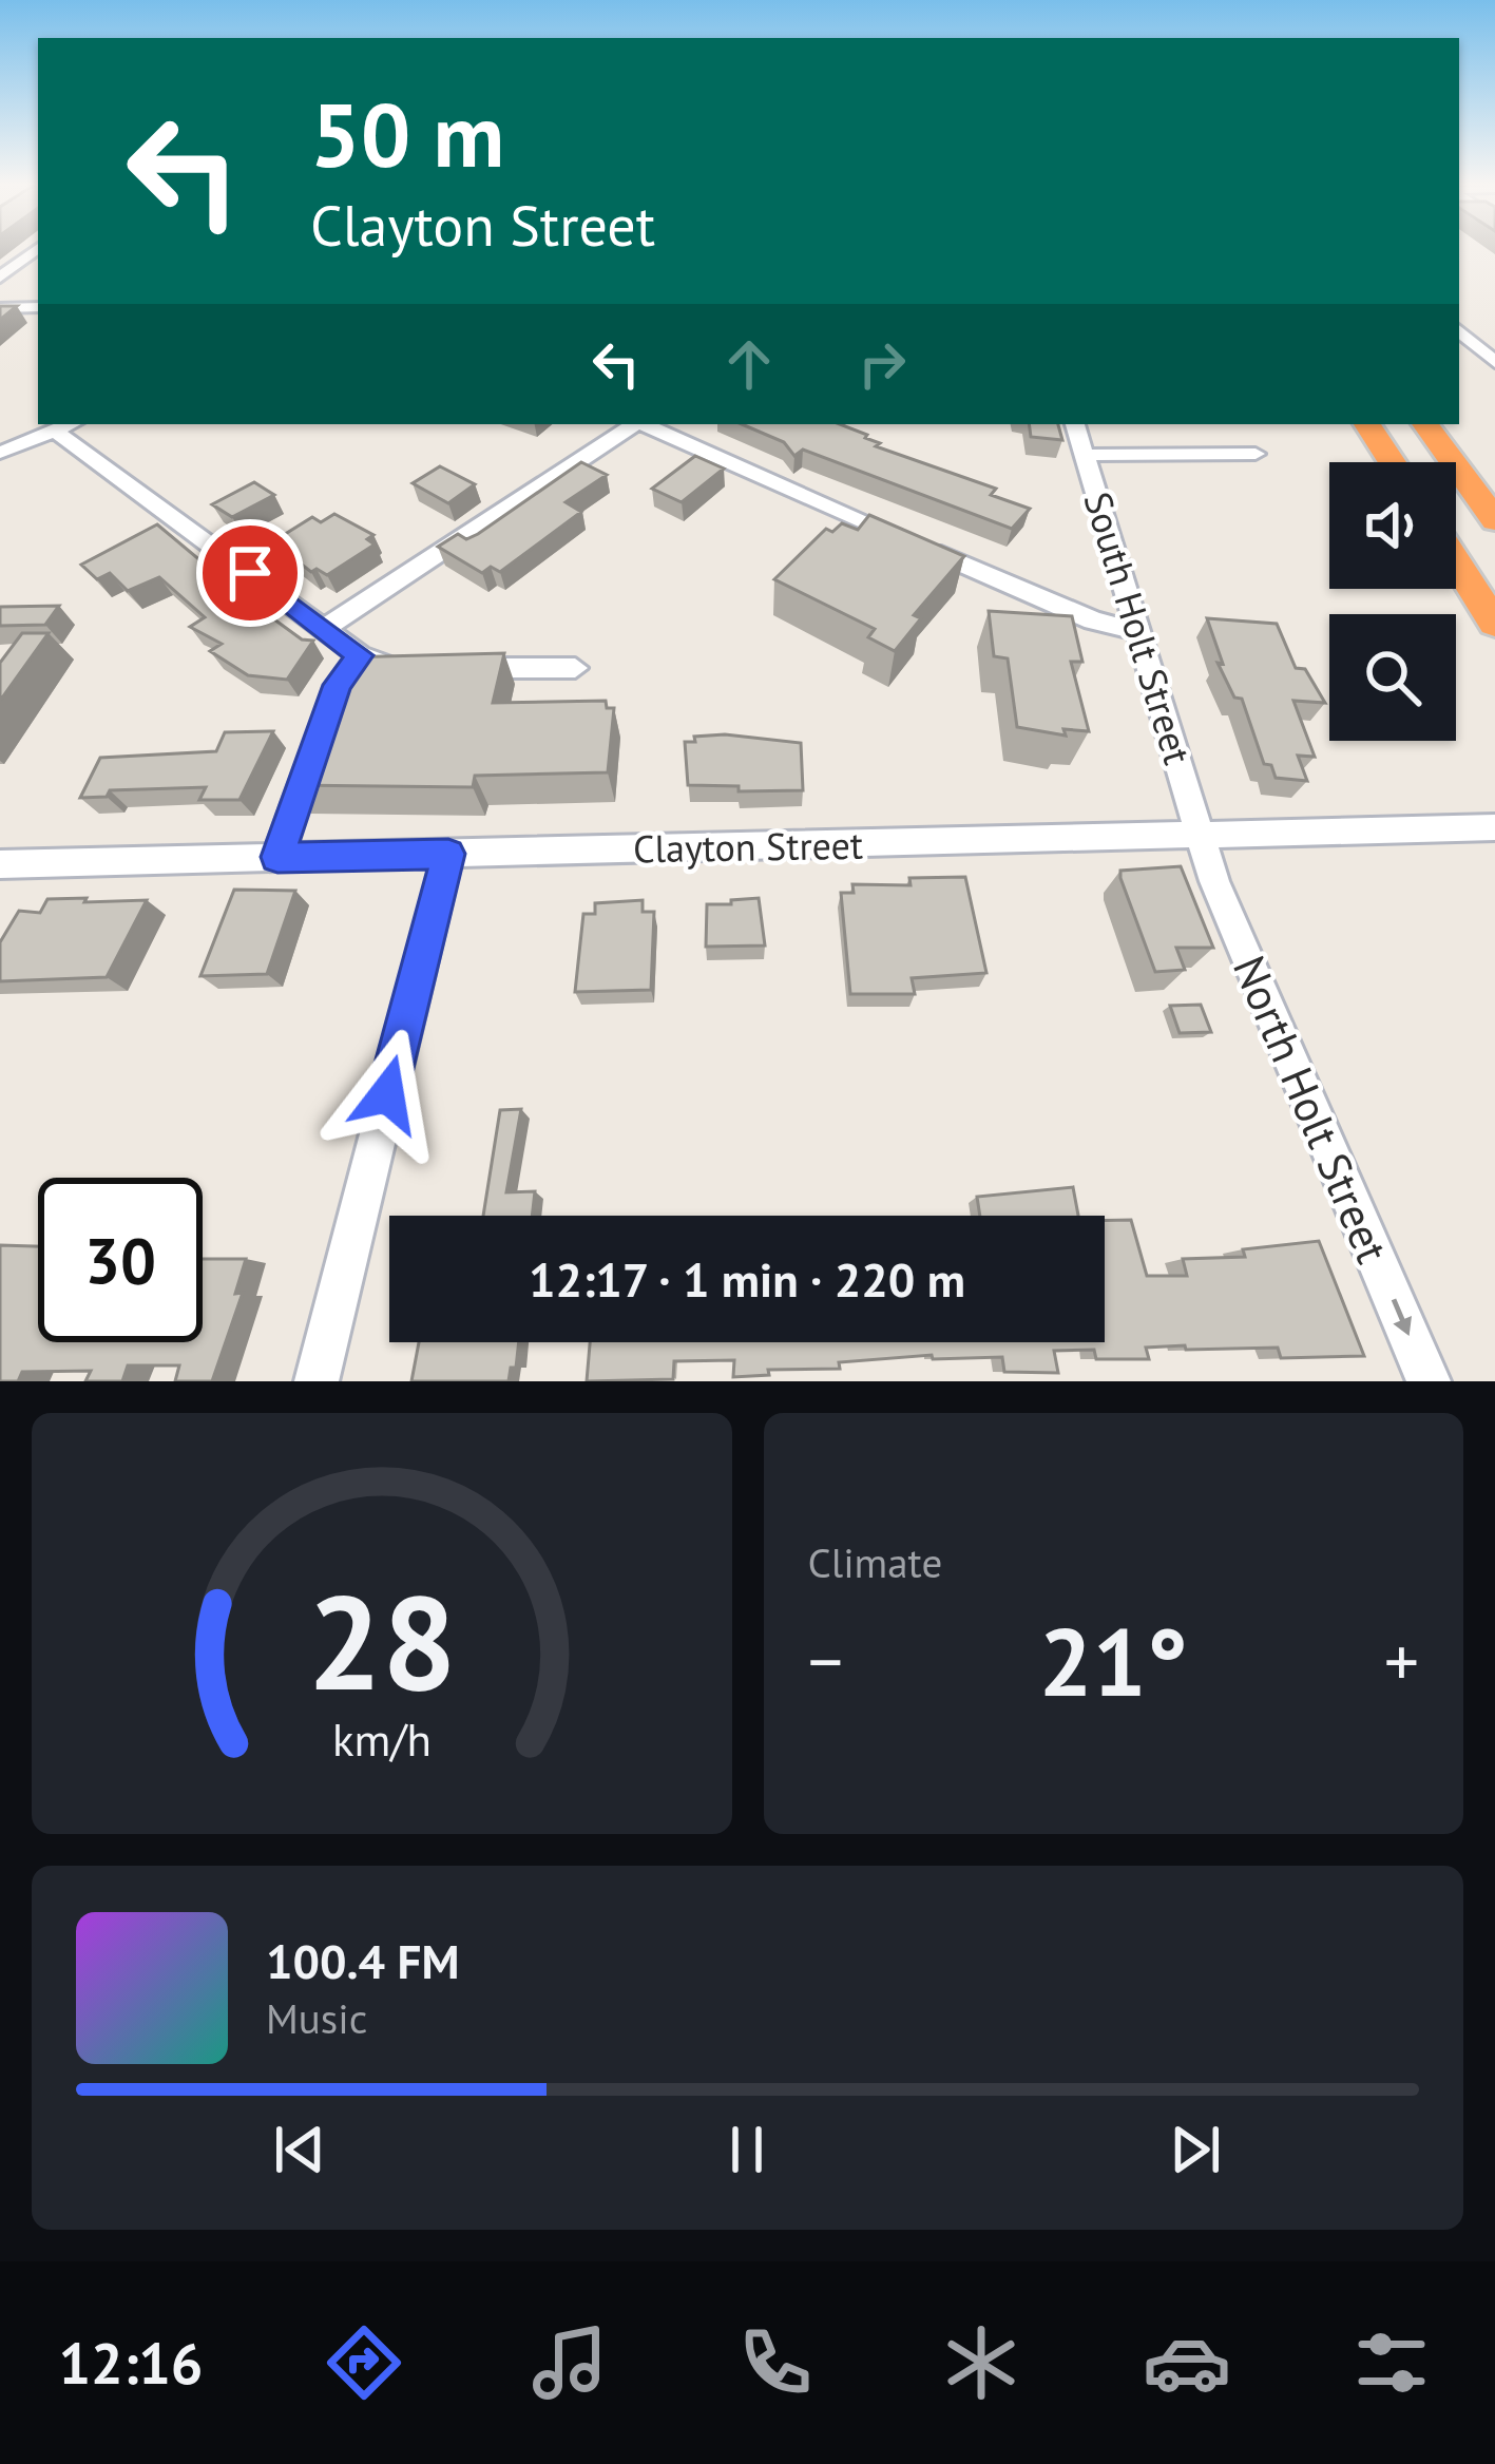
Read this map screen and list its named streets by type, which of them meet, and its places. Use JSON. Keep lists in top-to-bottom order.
{
  "streets": {
    "street": ["South Holt Street", "Clayton Street", "North Holt Street"]
  },
  "crossings": [
    ["South Holt Street", "Clayton Street"],
    ["South Holt Street", "North Holt Street"],
    ["Clayton Street", "North Holt Street"]
  ],
  "one_way": ["North Holt Street"],
  "page": {
    "turn": ["50 m", "Clayton Street"],
    "limit": "30",
    "trip": "12:17 · 1 min · 220 m",
    "tile": "Climate",
    "heat": ["−", "21°", "+"],
    "song": ["100.4 FM", "Music"],
    "tabs": "12:16",
    "gauge": ["28", "km/h"]
  }
}
